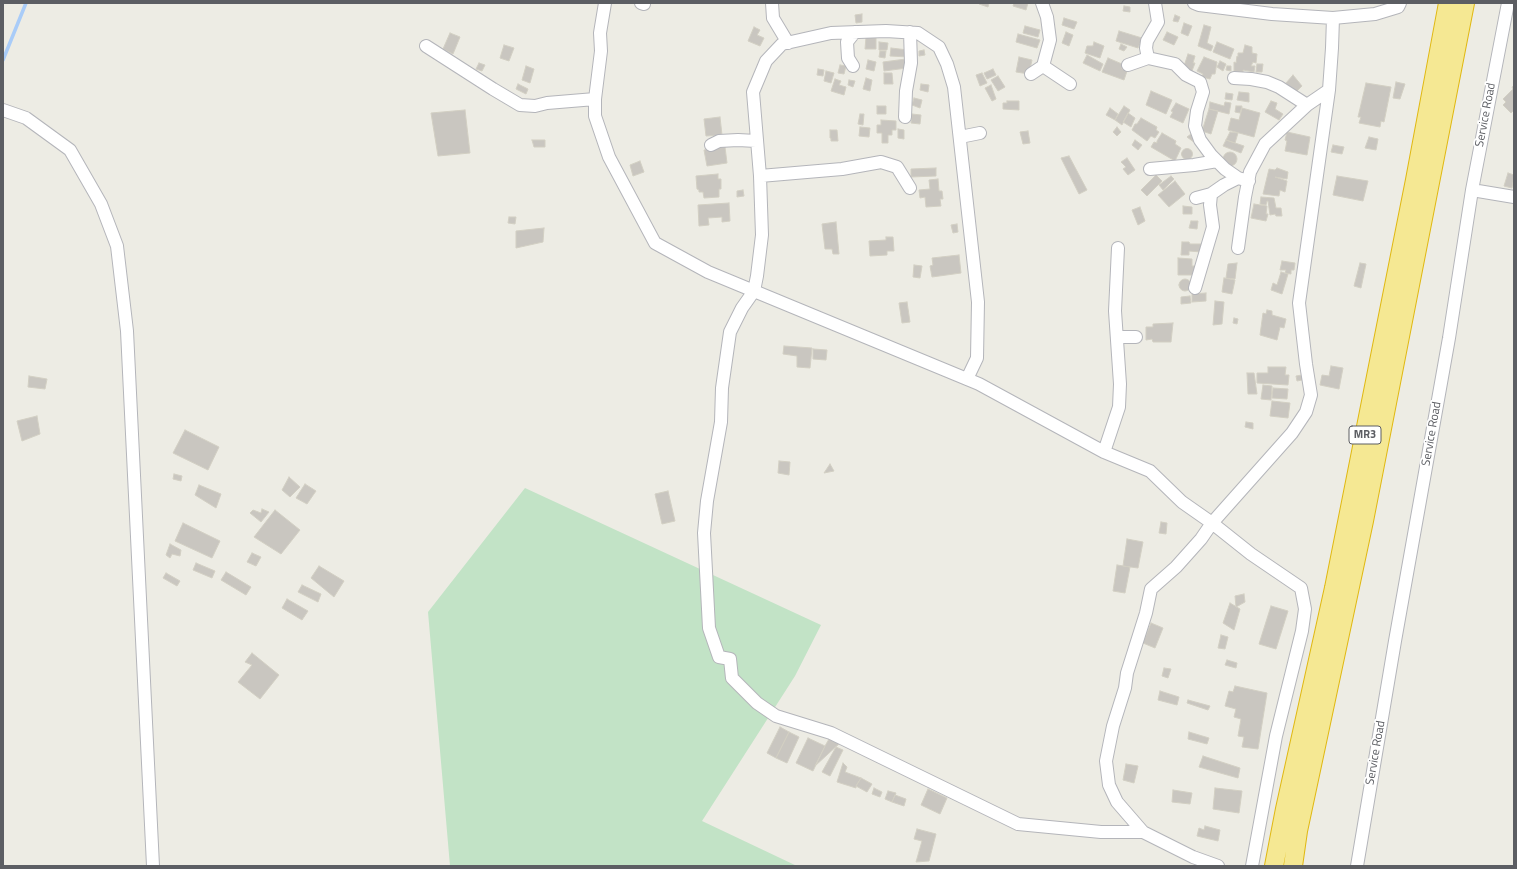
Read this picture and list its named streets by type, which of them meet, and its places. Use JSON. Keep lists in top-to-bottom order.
{
  "streets": {
    "highway": ["MR3"],
    "street": ["Service Road"]
  }
}
